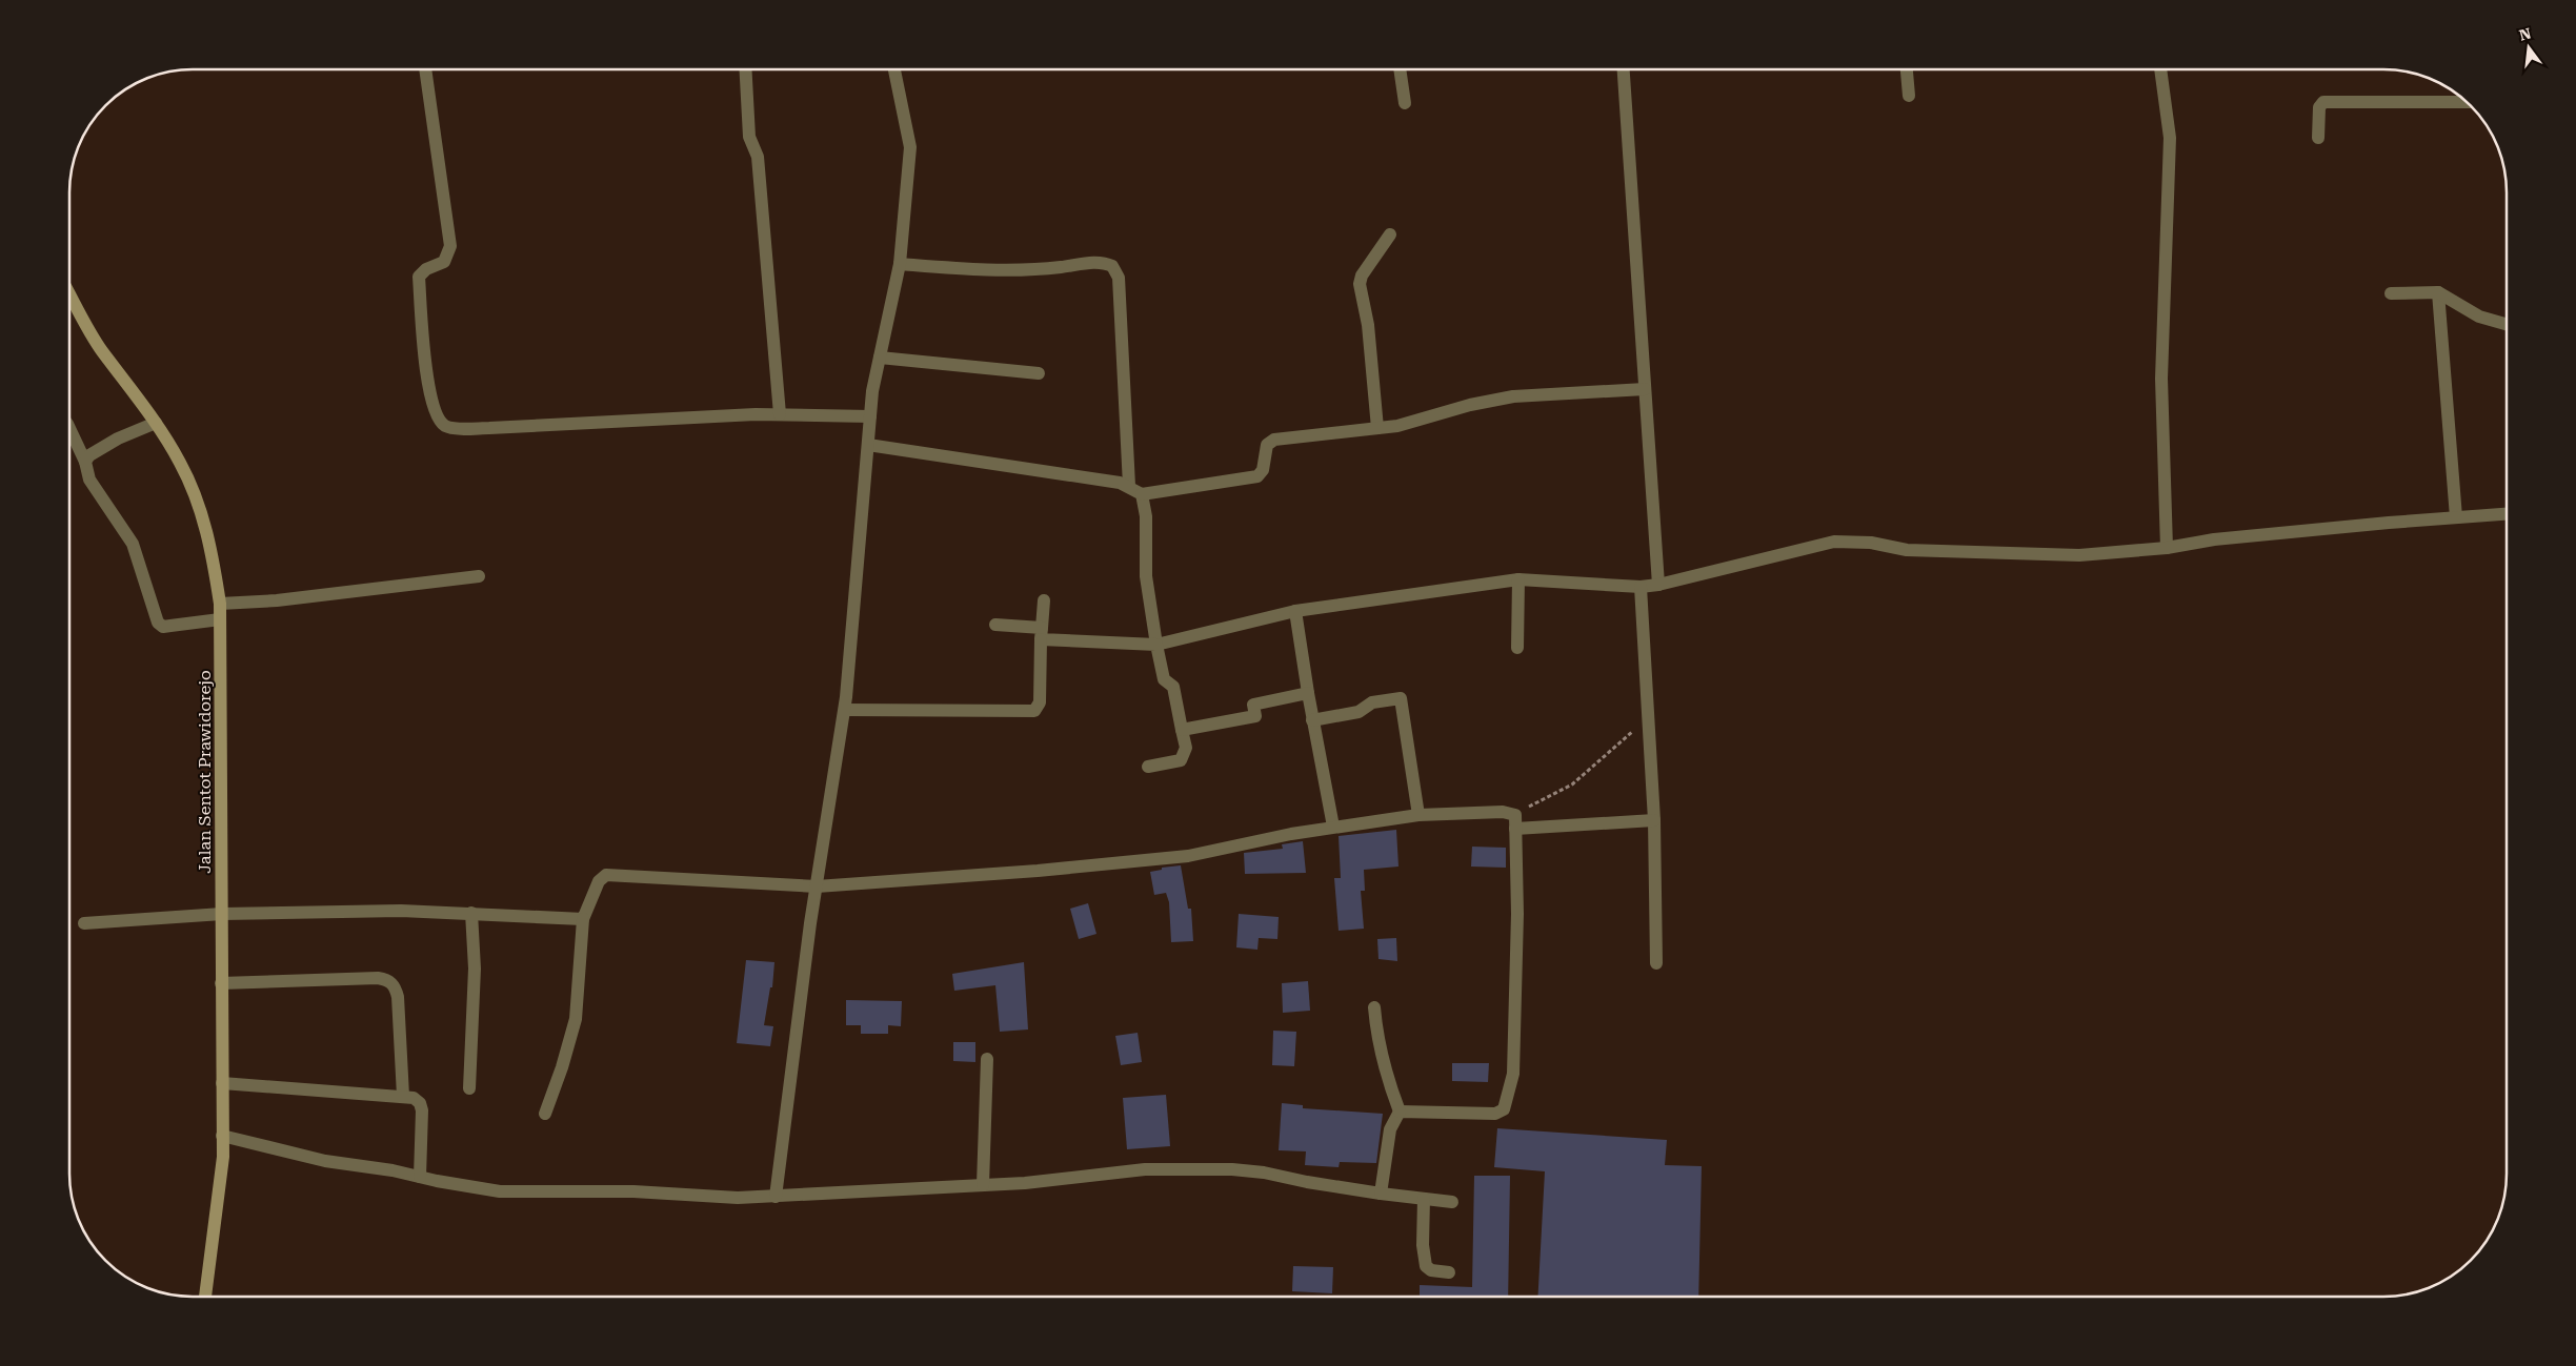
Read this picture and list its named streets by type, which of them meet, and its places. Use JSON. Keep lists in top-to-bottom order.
{
  "streets": {
    "main road": ["Jalan Sentot Prawidorejo"]
  },
  "north": "top"
}
